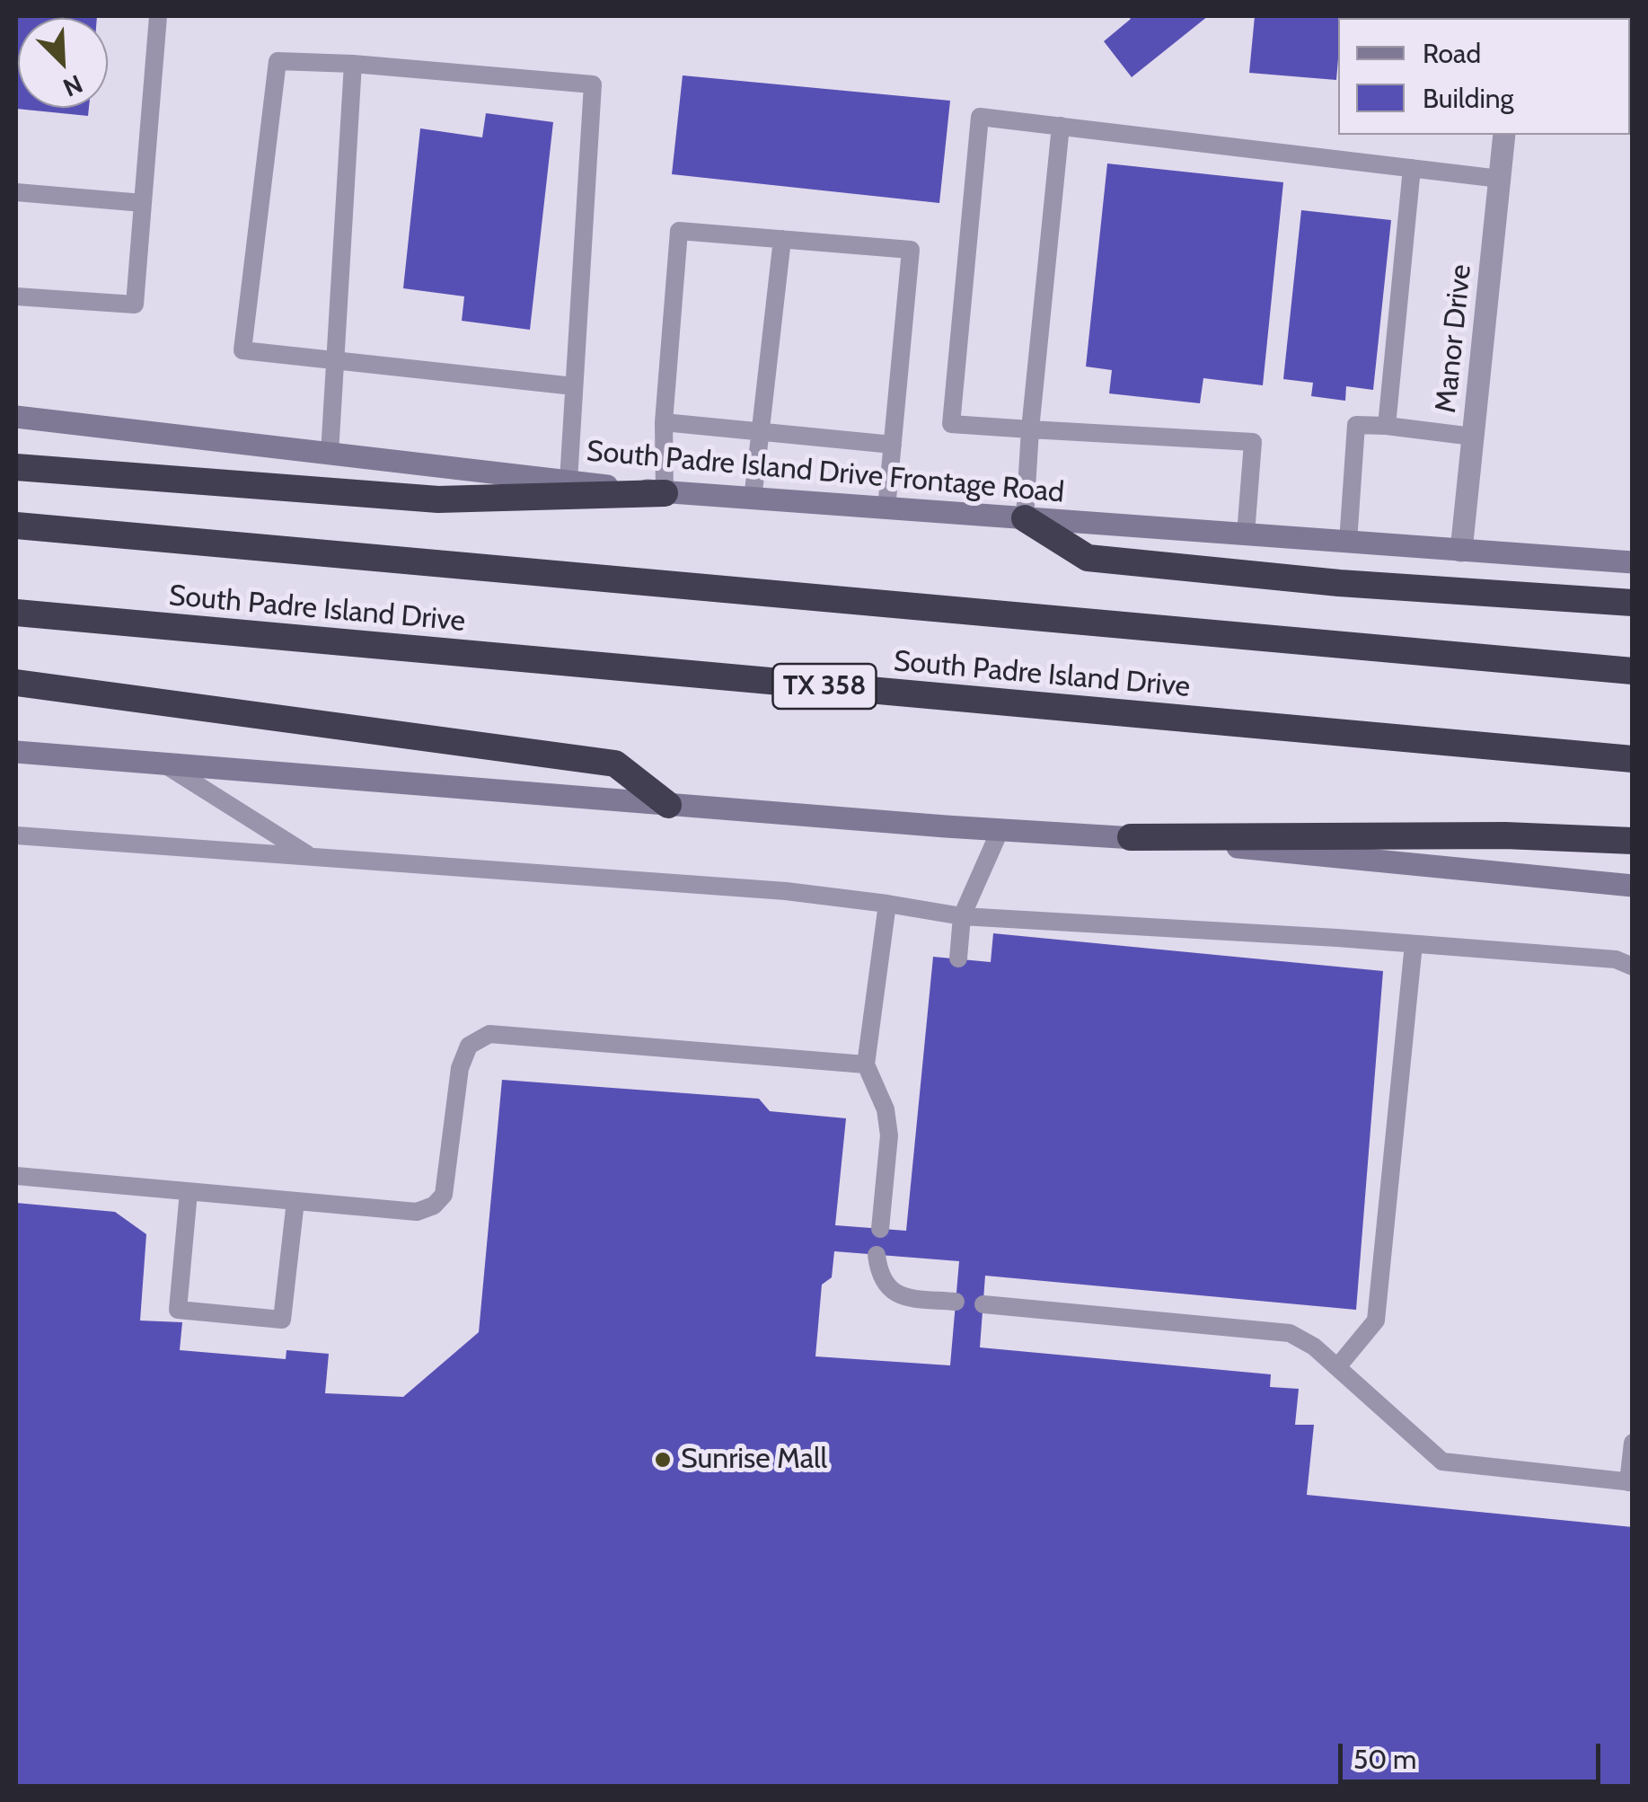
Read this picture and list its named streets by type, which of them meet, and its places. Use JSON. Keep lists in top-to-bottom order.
{
  "streets": {
    "highway": ["South Padre Island Drive", "TX 358"],
    "main road": ["South Padre Island Drive Frontage Road"],
    "street": ["Manor Drive"]
  },
  "crossings": [
    ["Manor Drive", "South Padre Island Drive Frontage Road"]
  ],
  "places": ["Sunrise Mall"],
  "legend": ["Road", "Building"],
  "scale_bar": "50 m",
  "north": "bottom right"
}
